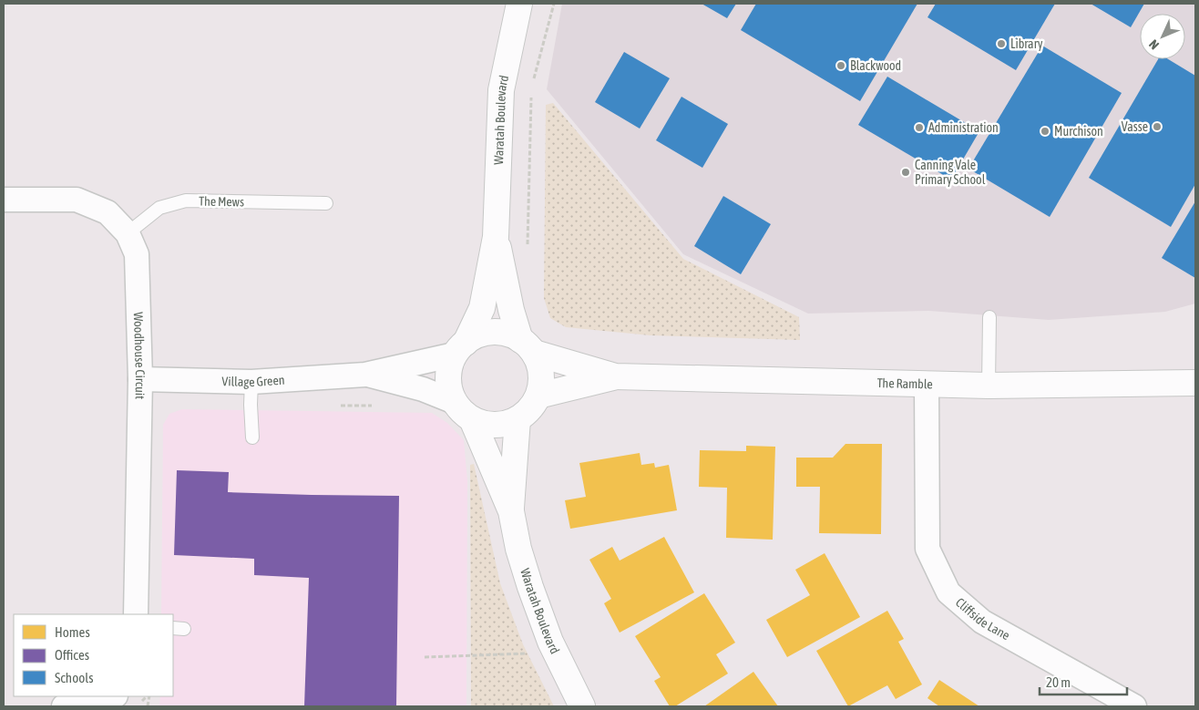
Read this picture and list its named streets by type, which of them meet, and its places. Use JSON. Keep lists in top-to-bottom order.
{
  "streets": {
    "street": [
      "Waratah Boulevard",
      "Woodhouse Circuit",
      "Village Green",
      "The Ramble",
      "Cliffside Lane"
    ],
    "lane": ["The Mews"]
  },
  "crossings": [
    ["Waratah Boulevard", "Village Green"],
    ["Waratah Boulevard", "The Ramble"],
    ["The Mews", "Woodhouse Circuit"],
    ["Woodhouse Circuit", "Village Green"],
    ["Village Green", "The Ramble"],
    ["The Ramble", "Cliffside Lane"]
  ],
  "places": [
    "Library",
    "Blackwood",
    "Vasse",
    "Administration",
    "Murchison",
    "Canning Vale Primary School"
  ],
  "legend": ["Homes", "Offices", "Schools"],
  "scale_bar": "20 m",
  "north": "bottom left"
}
